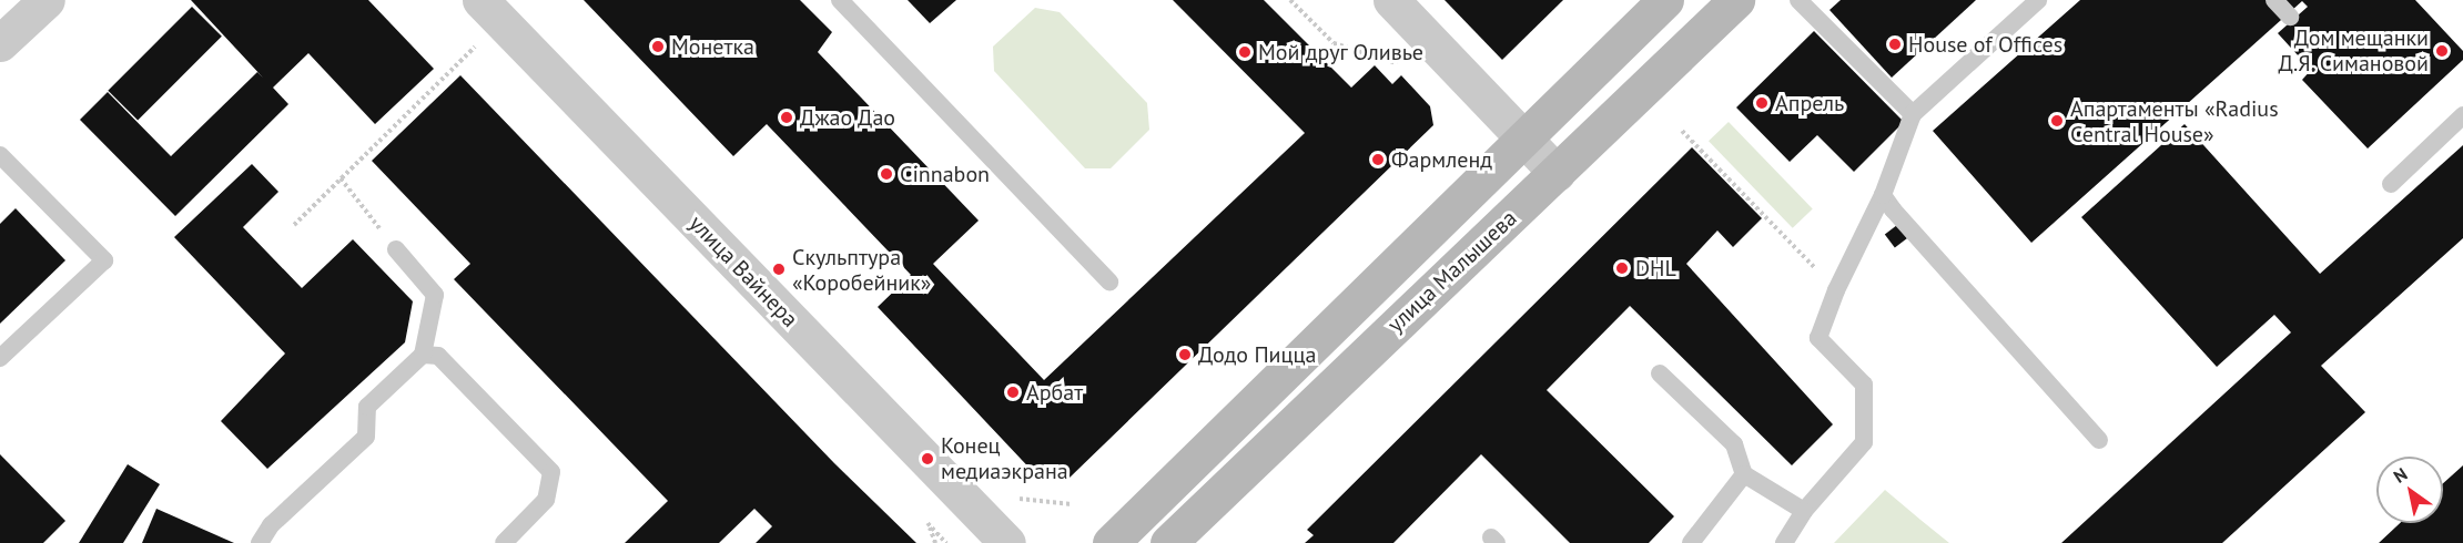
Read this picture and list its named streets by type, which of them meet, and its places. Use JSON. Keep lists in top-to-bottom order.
{
  "streets": {
    "main road": ["улица Малышева"],
    "street": ["улица Вайнера"]
  },
  "places": [
    "House of Offices",
    "Монетка",
    "Дом мещанки Д.Я. Симановой",
    "Мой друг Оливье",
    "Апрель",
    "Джао Дао",
    "Апартаменты «Radius Central House»",
    "Фармленд",
    "Cinnabon",
    "DHL",
    "Скульптура «Коробейник»",
    "Додо Пицца",
    "Арбат",
    "Конец медиаэкрана"
  ],
  "north": "top left"
}
